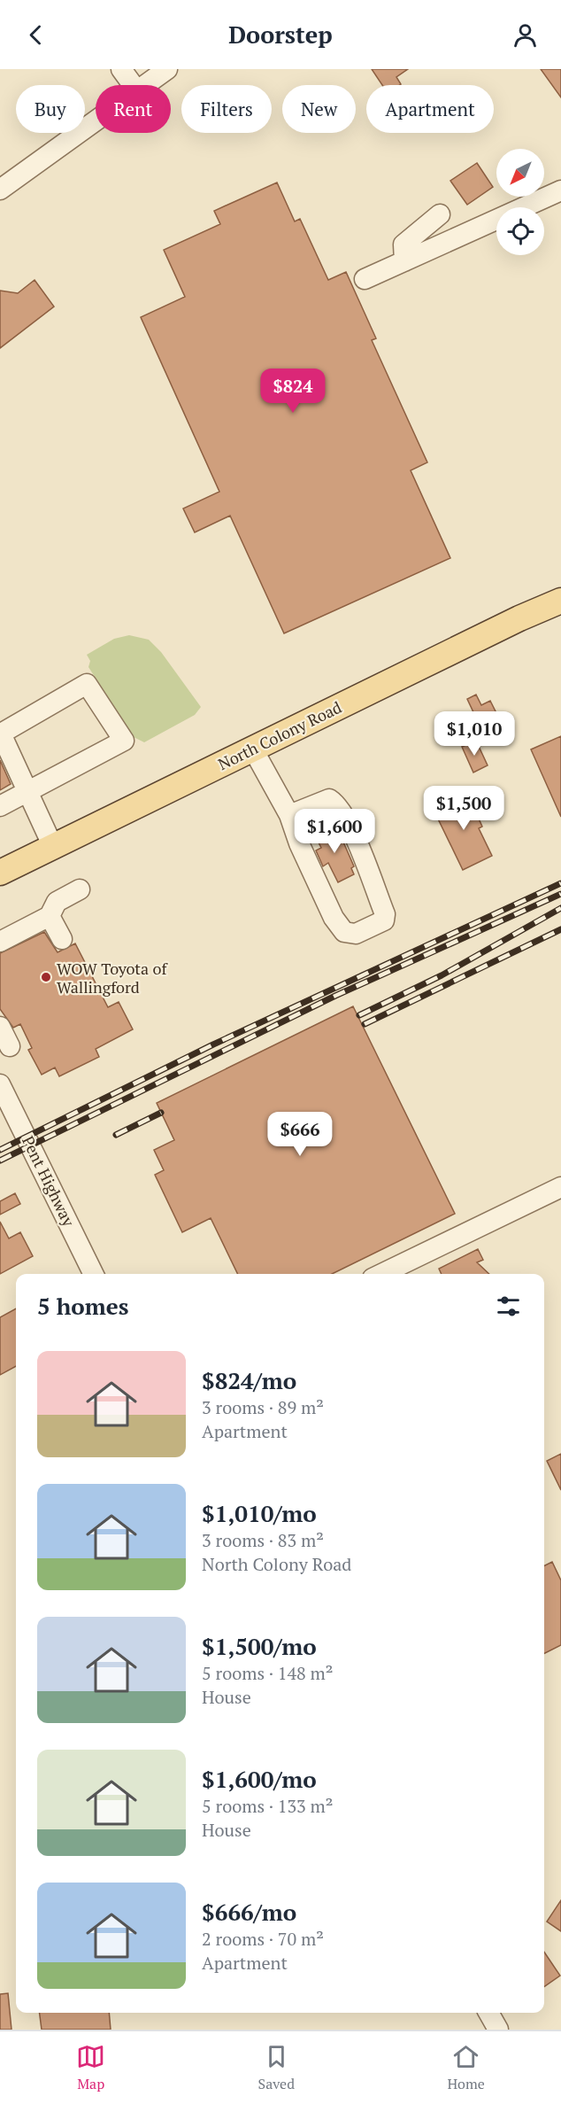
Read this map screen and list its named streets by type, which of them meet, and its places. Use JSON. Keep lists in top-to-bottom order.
{
  "streets": {
    "main road": ["North Colony Road"],
    "street": ["Pent Highway"]
  },
  "places": ["WOW Toyota of Wallingford"],
  "north": "bottom left",
  "page": {
    "header": "Doorstep",
    "chip": [
      "Buy",
      "Rent",
      "Filters",
      "New",
      "Apartment"
    ],
    "price": [
      "$824",
      "$1,010",
      "$1,500",
      "$1,600",
      "$666"
    ],
    "heading": "5 homes",
    "list": [
      {
        "name": "$824/mo",
        "note": "3 rooms · 89 m² · Apartment"
      },
      {
        "name": "$1,010/mo",
        "note": "3 rooms · 83 m² · North Colony Road"
      },
      {
        "name": "$1,500/mo",
        "note": "5 rooms · 148 m² · House"
      },
      {
        "name": "$1,600/mo",
        "note": "5 rooms · 133 m² · House"
      },
      {
        "name": "$666/mo",
        "note": "2 rooms · 70 m² · Apartment"
      }
    ],
    "tabs": ["Map", "Saved", "Home"]
  }
}
